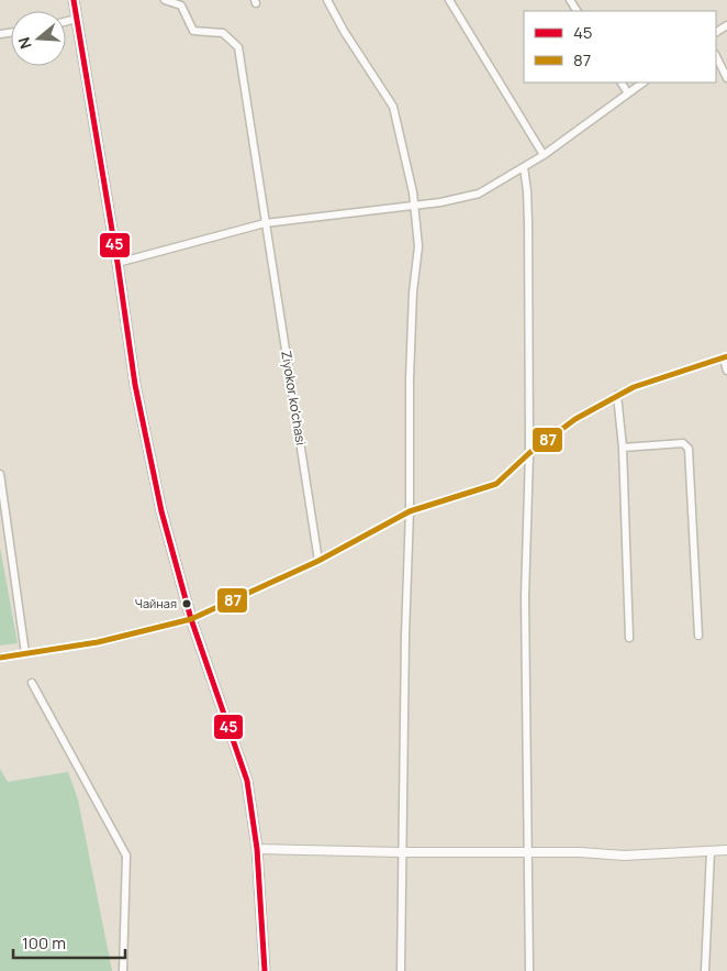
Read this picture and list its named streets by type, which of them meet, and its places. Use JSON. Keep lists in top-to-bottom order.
{
  "streets": {
    "street": ["Ziyokor ko'chasi"]
  },
  "places": ["Чайная"],
  "lines": ["transit line 45", "transit line 87"],
  "legend": ["45", "87"],
  "scale_bar": "100 m",
  "north": "left"
}
